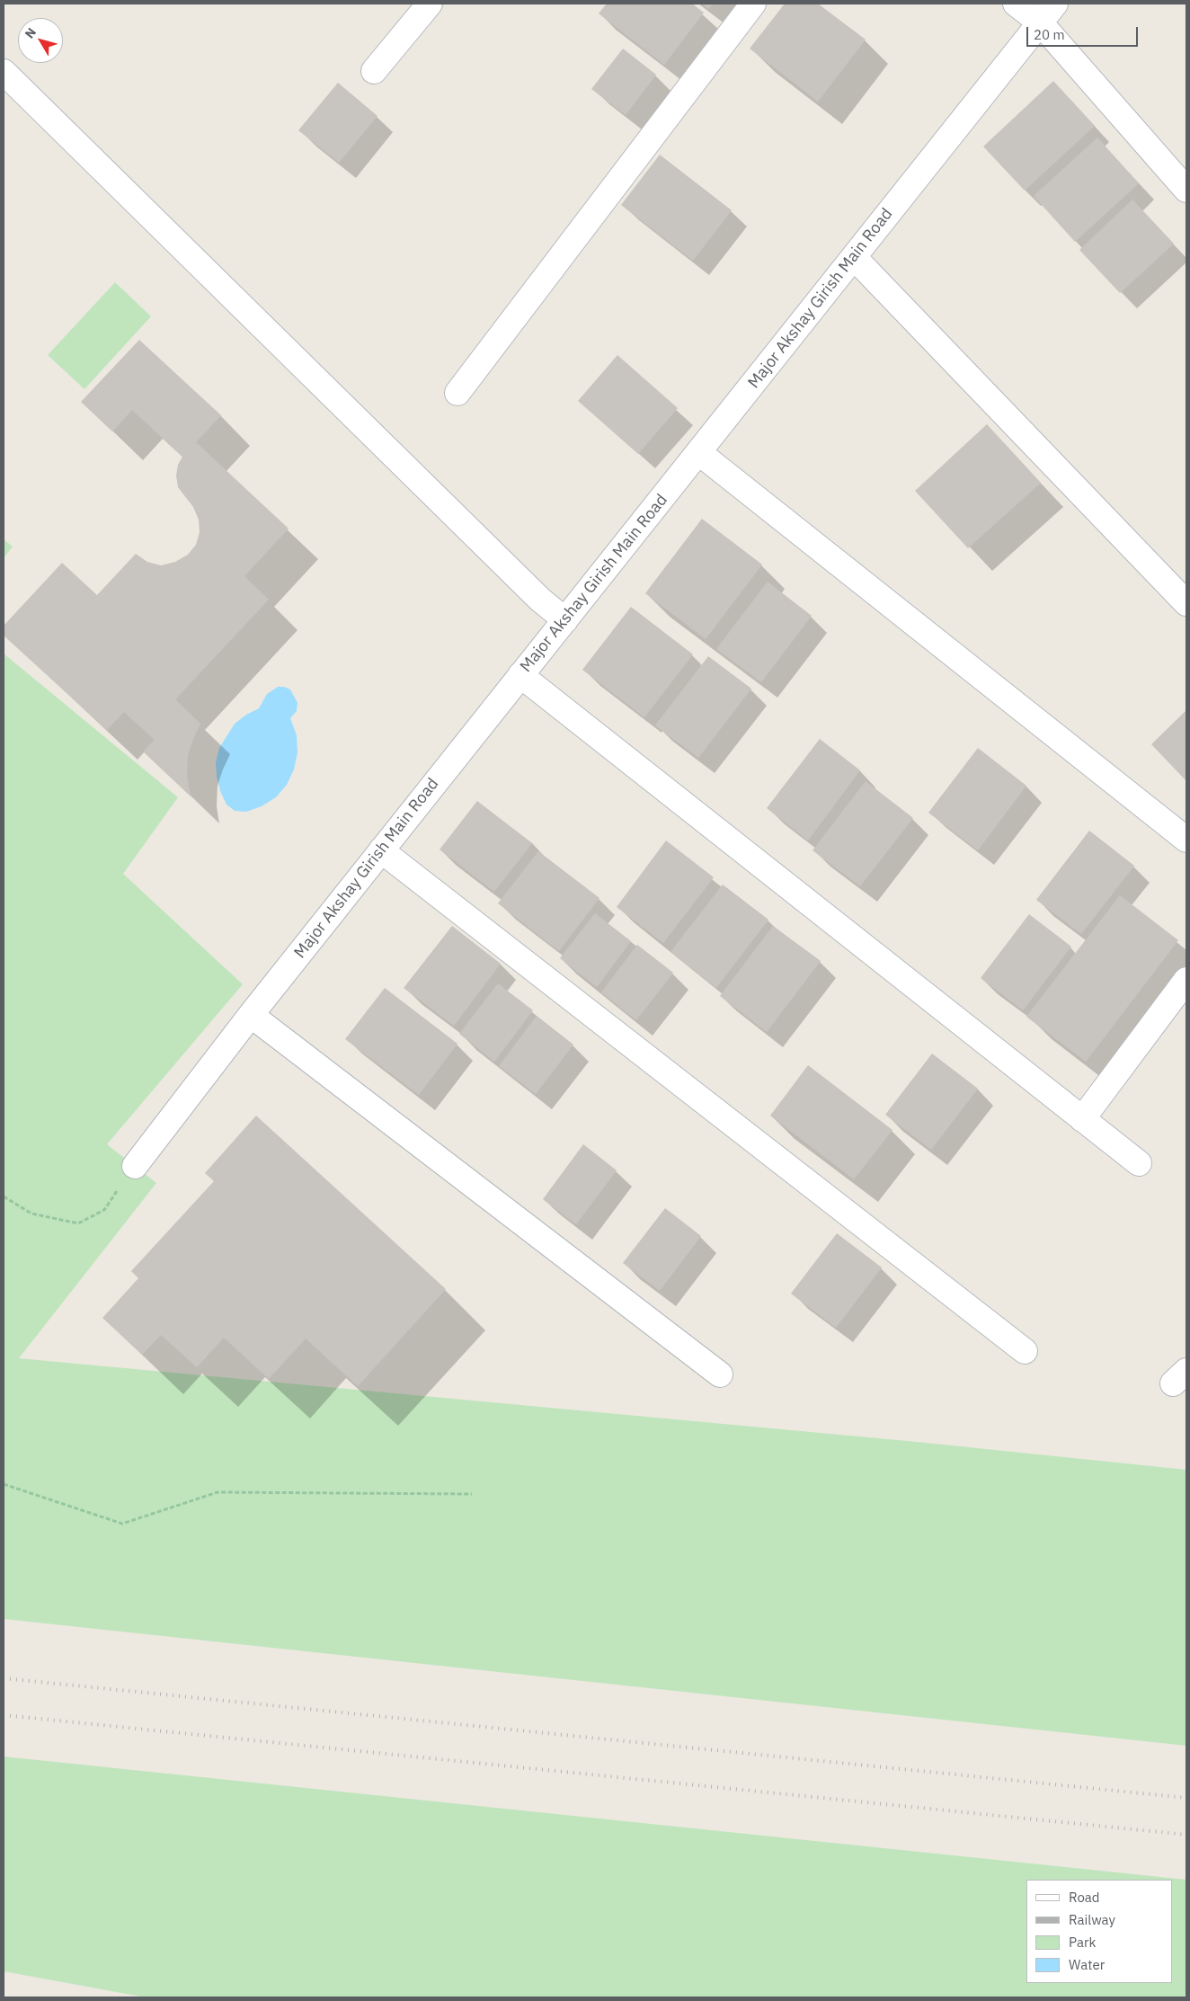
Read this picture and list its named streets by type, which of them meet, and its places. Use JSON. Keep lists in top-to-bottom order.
{
  "streets": {
    "street": ["Major Akshay Girish Main Road"]
  },
  "legend": [
    "Road",
    "Railway",
    "Park",
    "Water"
  ],
  "scale_bar": "20 m",
  "north": "top left"
}
